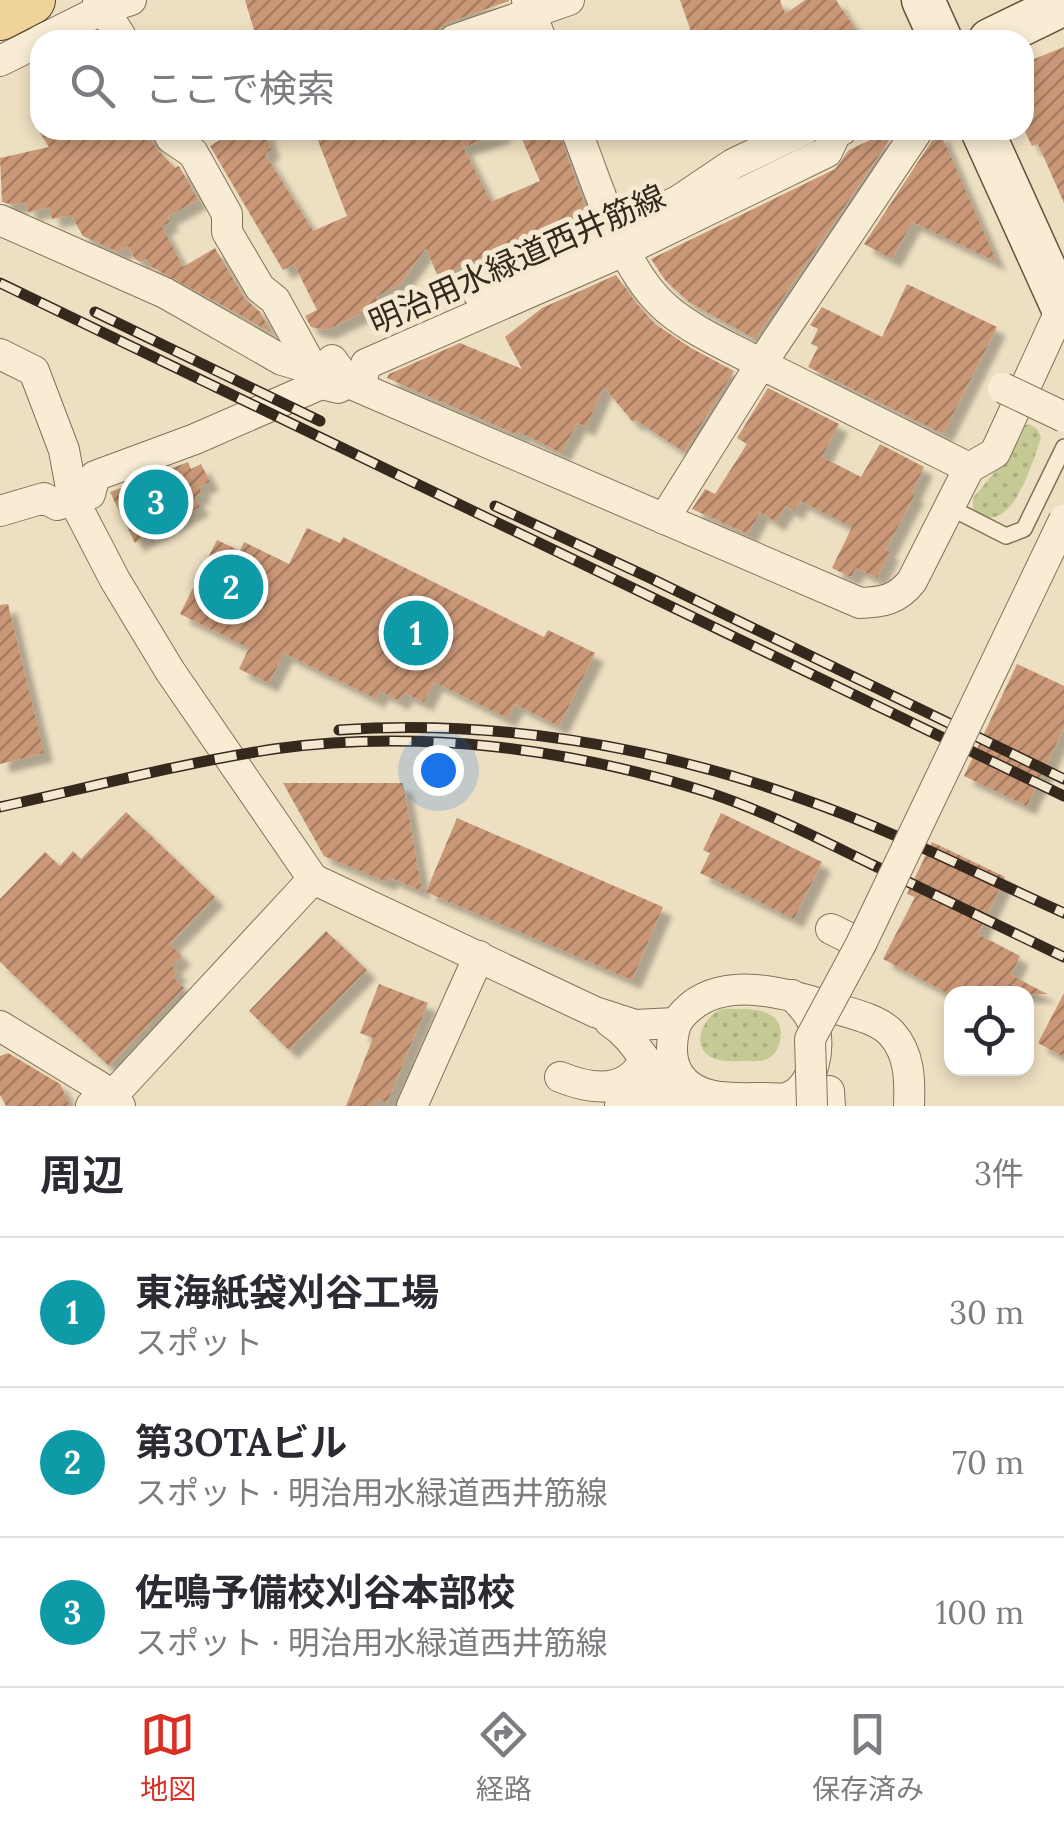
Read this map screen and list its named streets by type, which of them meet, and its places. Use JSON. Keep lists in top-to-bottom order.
{
  "streets": {
    "street": ["明治用水緑道西井筋線"]
  },
  "page": {
    "search": "ここで検索",
    "pins": ["3", "2", "1"],
    "heading": ["周辺", "3件"],
    "list": [
      {
        "mark": "1",
        "name": "東海紙袋刈谷工場",
        "note": "スポット",
        "value": "30 m"
      },
      {
        "mark": "2",
        "name": "第3OTAビル",
        "note": "スポット · 明治用水緑道西井筋線",
        "value": "70 m"
      },
      {
        "mark": "3",
        "name": "佐鳴予備校刈谷本部校",
        "note": "スポット · 明治用水緑道西井筋線",
        "value": "100 m"
      }
    ],
    "nav": ["地図", "経路", "保存済み"]
  }
}
